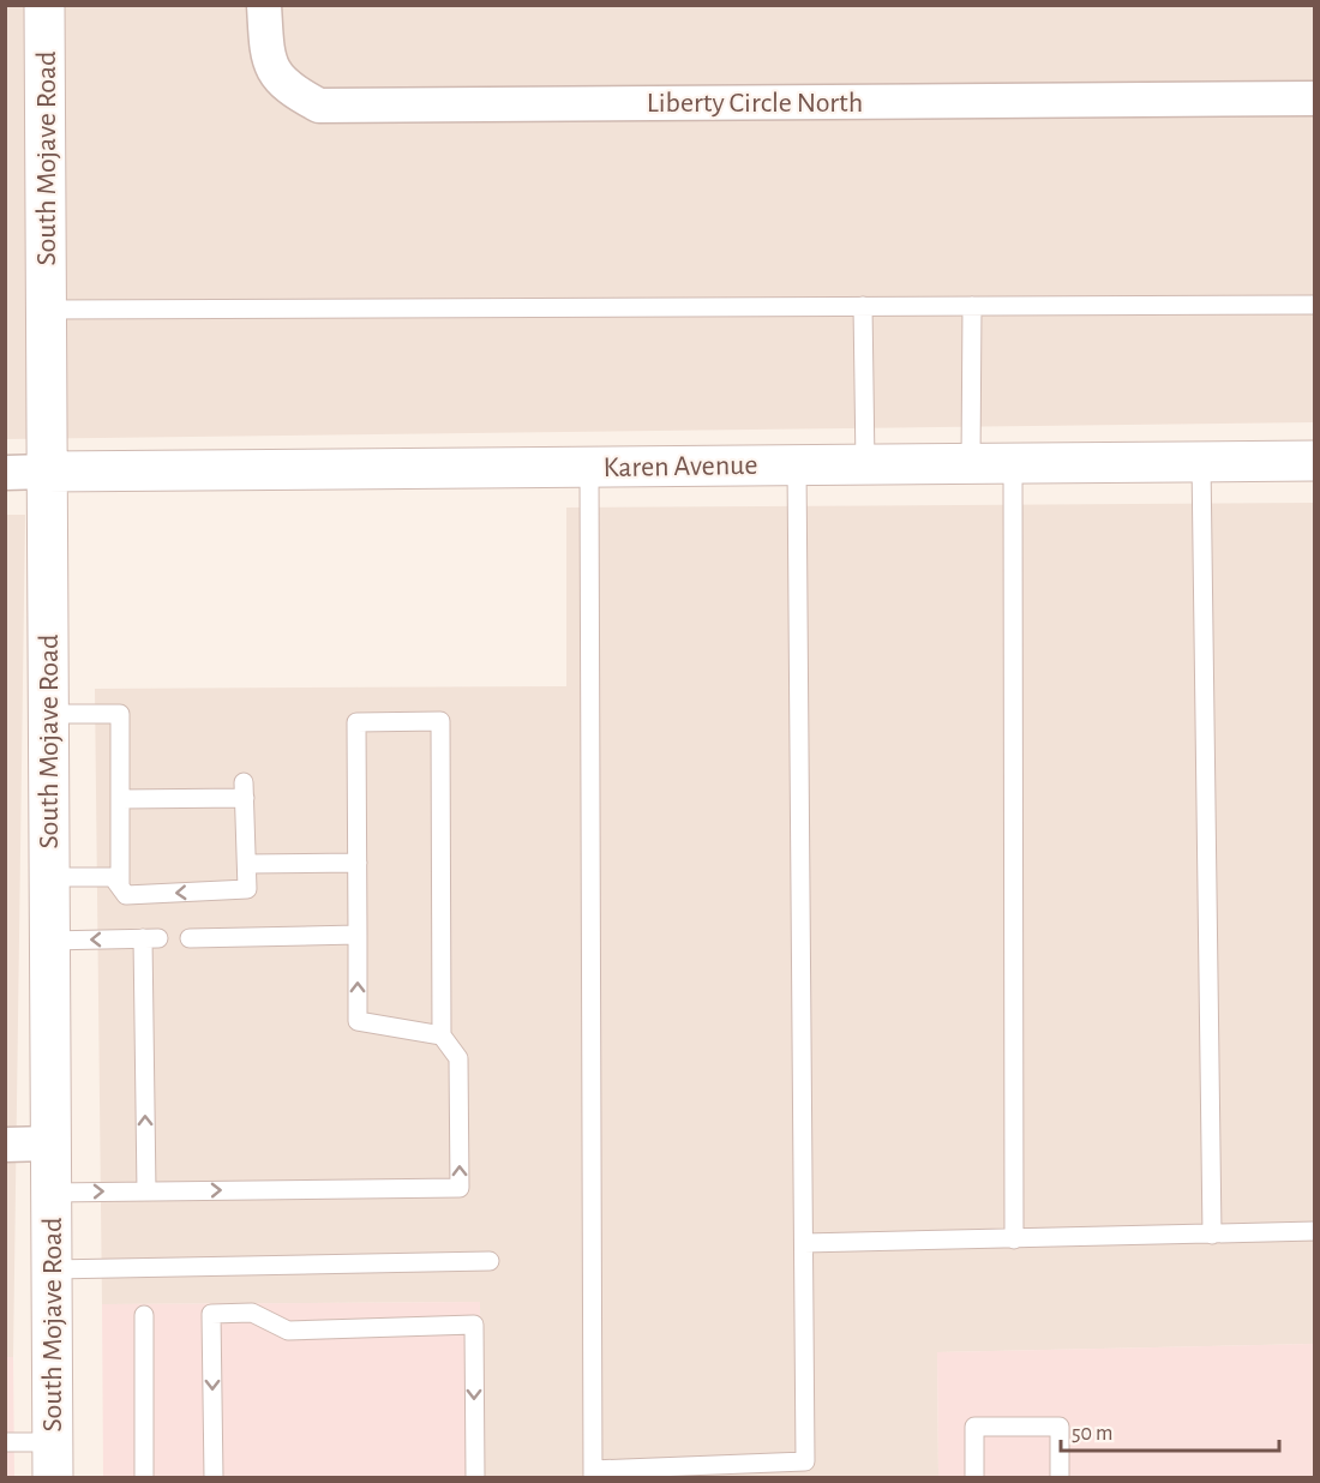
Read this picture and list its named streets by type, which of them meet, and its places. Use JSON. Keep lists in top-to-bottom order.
{
  "streets": {
    "street": ["Liberty Circle North", "South Mojave Road", "Karen Avenue"]
  },
  "crossings": [
    ["South Mojave Road", "Karen Avenue"]
  ],
  "scale_bar": "50 m"
}
